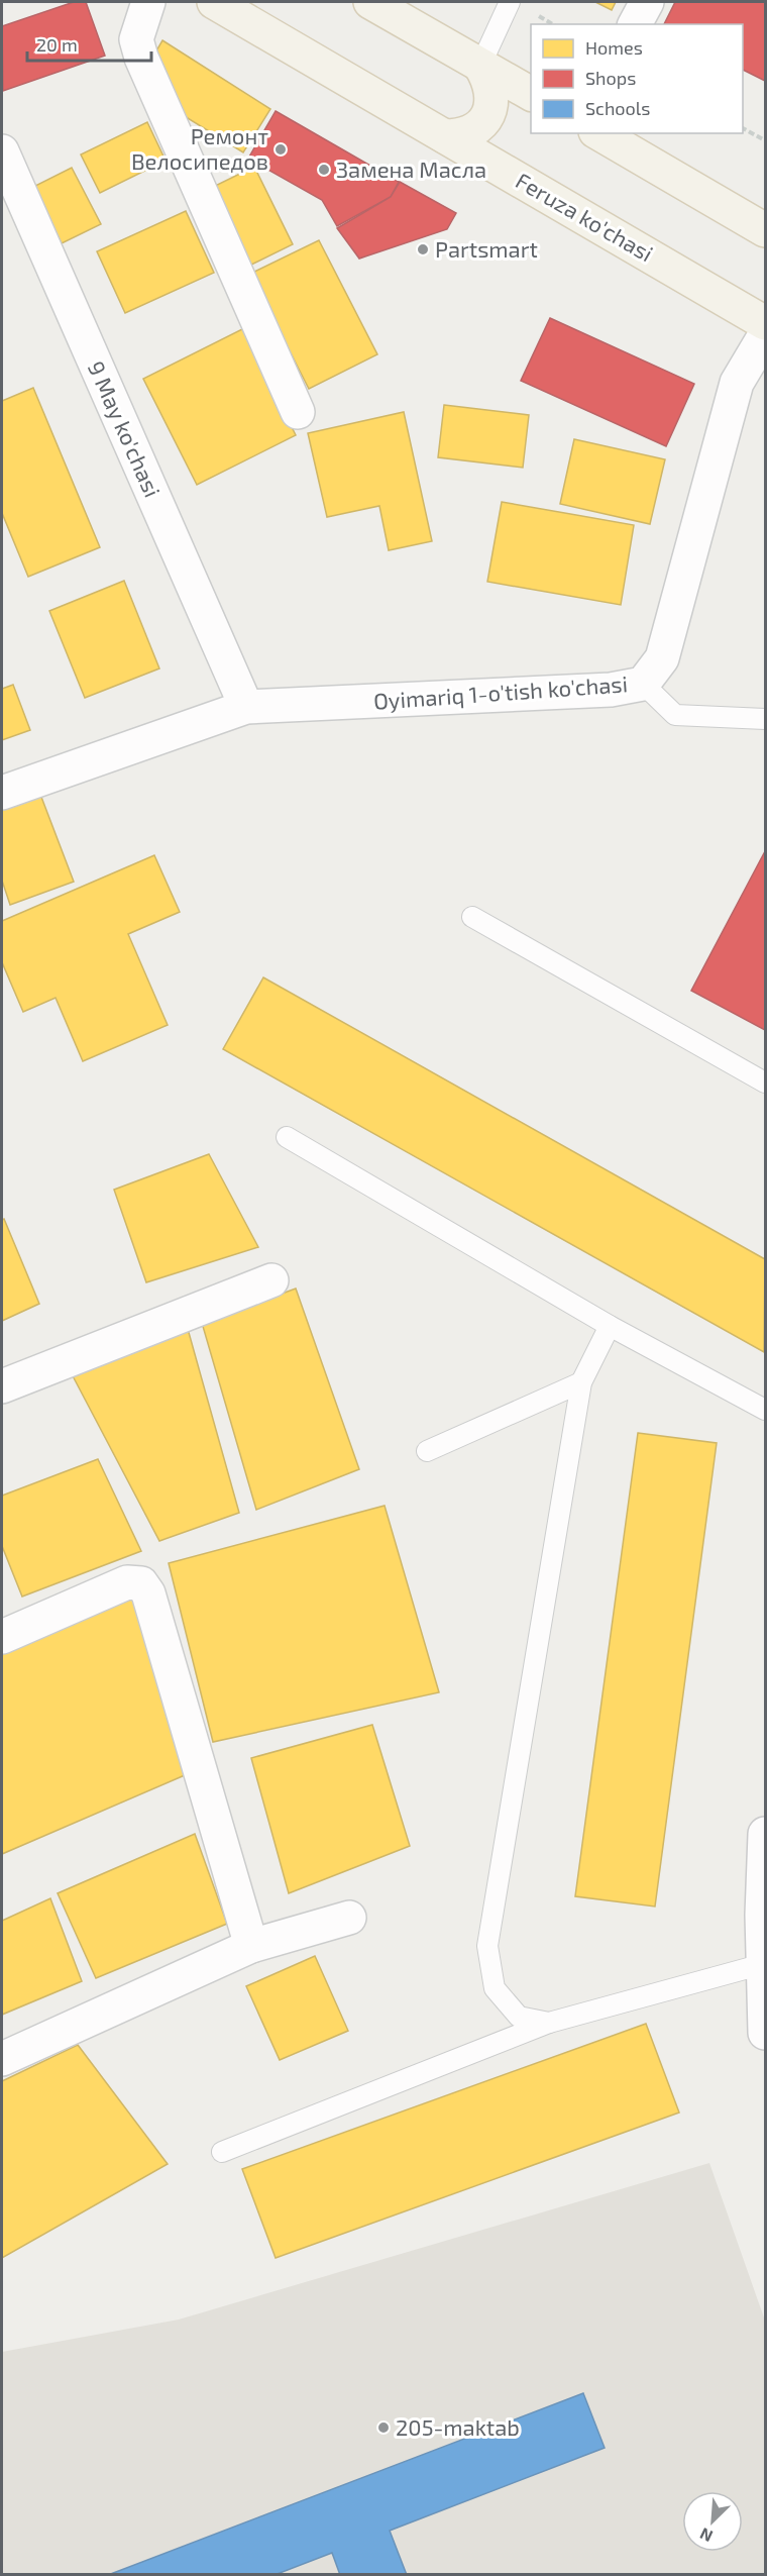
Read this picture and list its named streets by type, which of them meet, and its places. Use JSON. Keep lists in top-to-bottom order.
{
  "streets": {
    "main road": ["Feruza ko'chasi"],
    "street": ["9 May ko'chasi", "Oyimariq 1-o'tish ko'chasi"]
  },
  "crossings": [
    ["9 May ko'chasi", "Oyimariq 1-o'tish ko'chasi"]
  ],
  "places": [
    "Ремонт Велосипедов",
    "Замена Масла",
    "Partsmart",
    "205-maktab"
  ],
  "legend": ["Homes", "Shops", "Schools"],
  "scale_bar": "20 m",
  "north": "bottom left"
}
